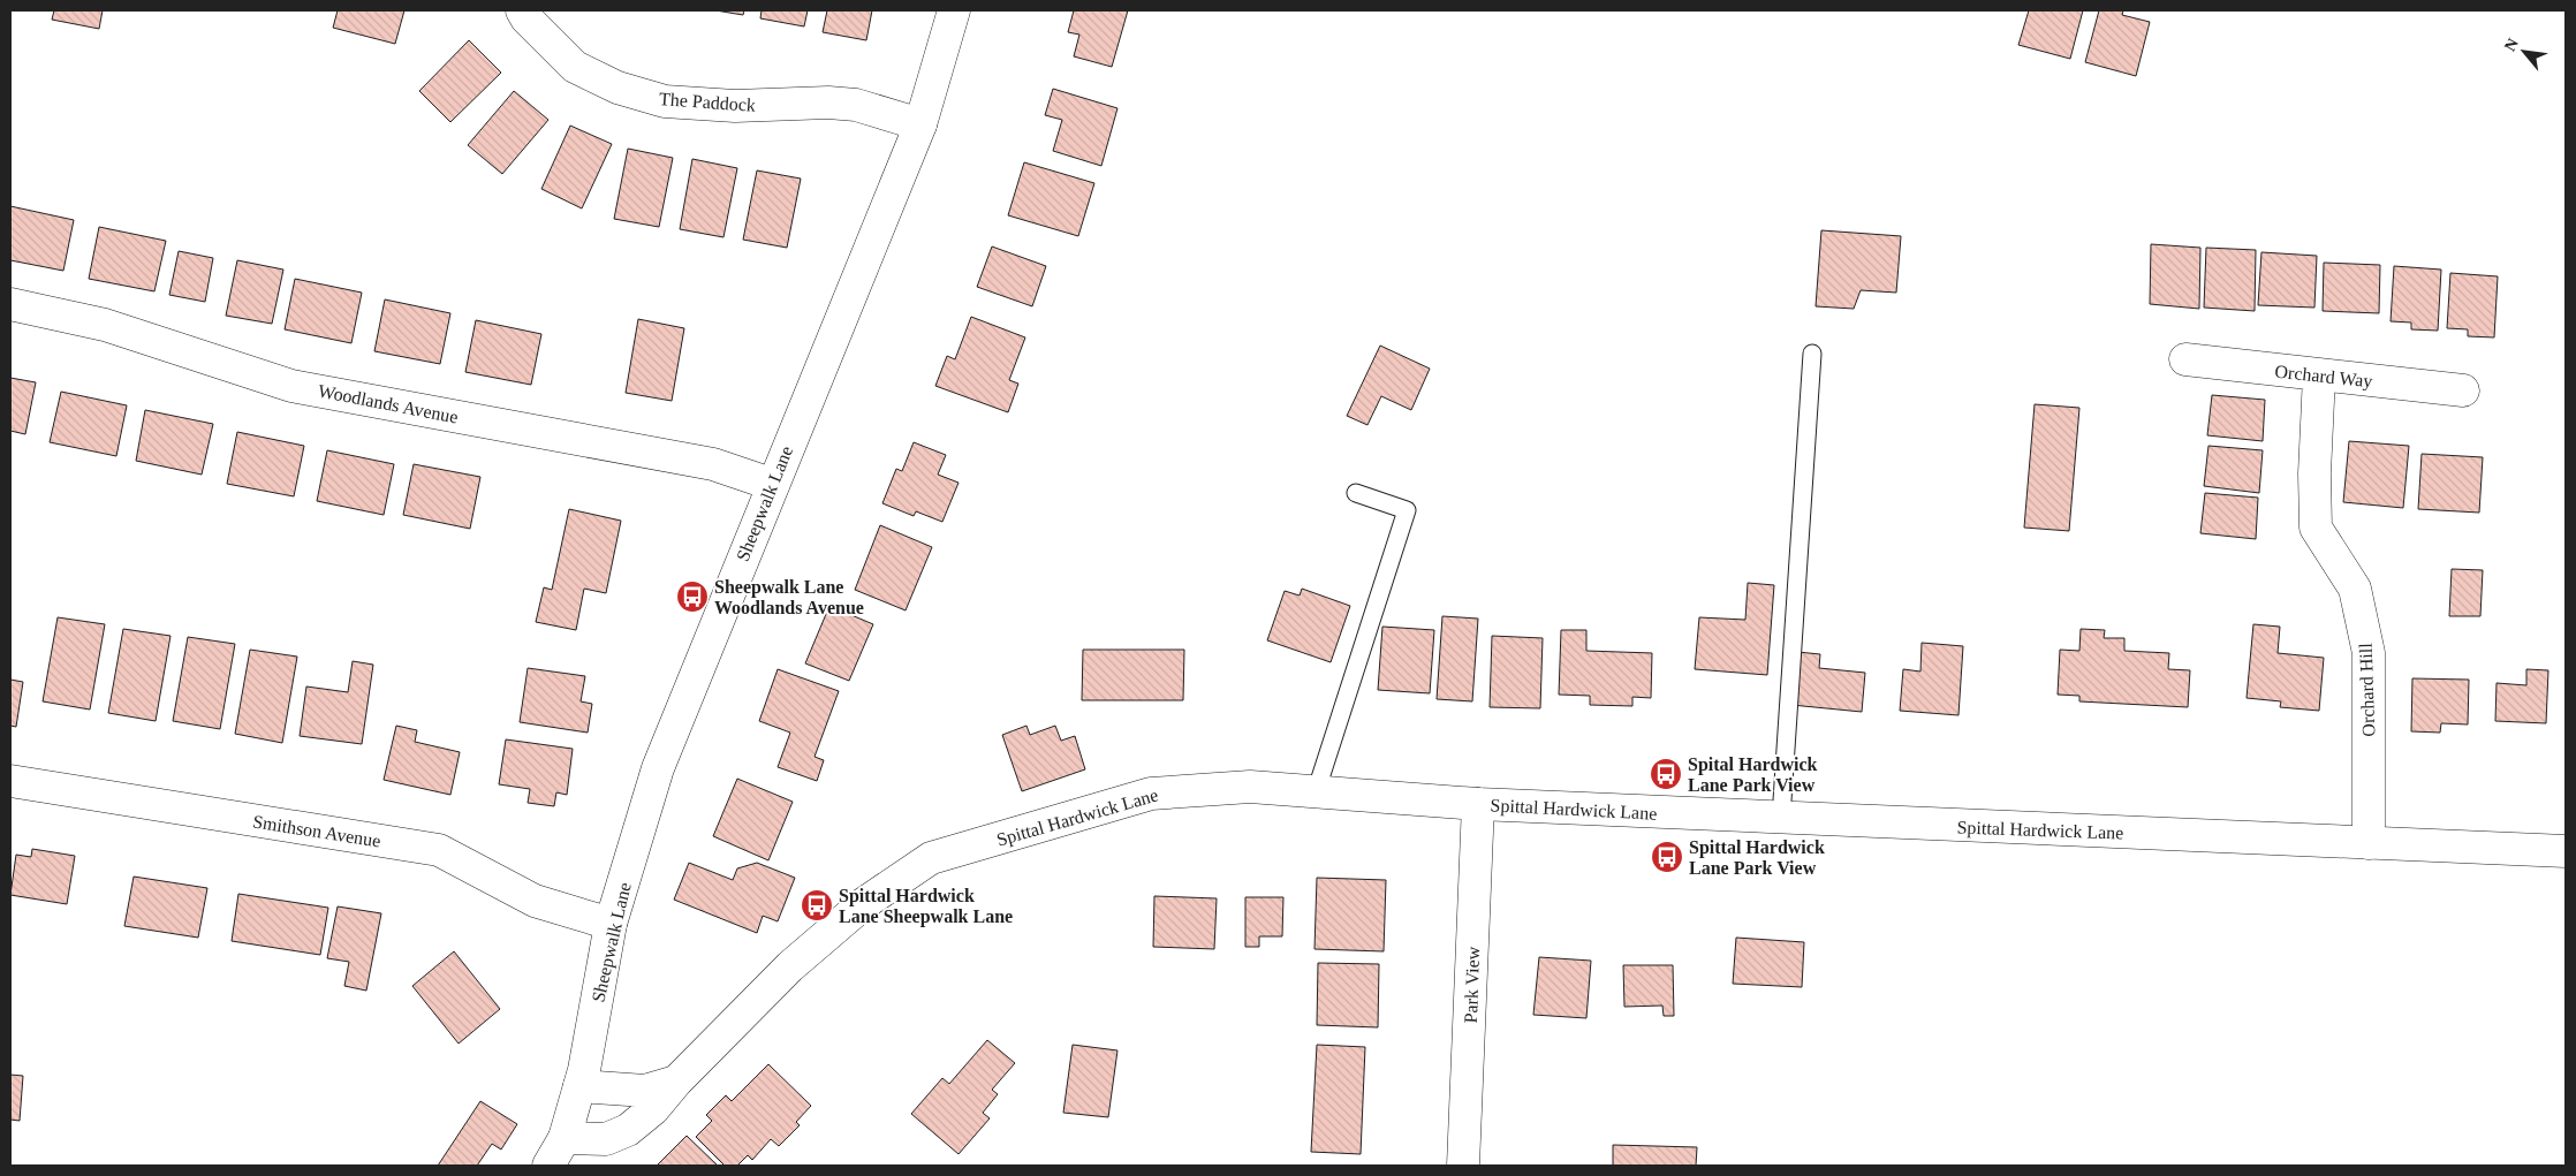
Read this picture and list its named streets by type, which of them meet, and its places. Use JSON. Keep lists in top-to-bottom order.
{
  "streets": {
    "street": [
      "The Paddock",
      "Orchard Way",
      "Woodlands Avenue",
      "Sheepwalk Lane",
      "Orchard Hill",
      "Spittal Hardwick Lane",
      "Smithson Avenue",
      "Park View"
    ]
  },
  "crossings": [
    ["The Paddock", "Sheepwalk Lane"],
    ["Orchard Way", "Orchard Hill"],
    ["Woodlands Avenue", "Sheepwalk Lane"],
    ["Sheepwalk Lane", "Spittal Hardwick Lane"],
    ["Sheepwalk Lane", "Smithson Avenue"],
    ["Orchard Hill", "Spittal Hardwick Lane"],
    ["Spittal Hardwick Lane", "Park View"]
  ],
  "places": {
    "bus stop": [
      "Sheepwalk Lane Woodlands Avenue",
      "Spital Hardwick Lane Park View",
      "Spittal Hardwick Lane Park View",
      "Spittal Hardwick Lane Sheepwalk Lane"
    ]
  },
  "north": "top left"
}
